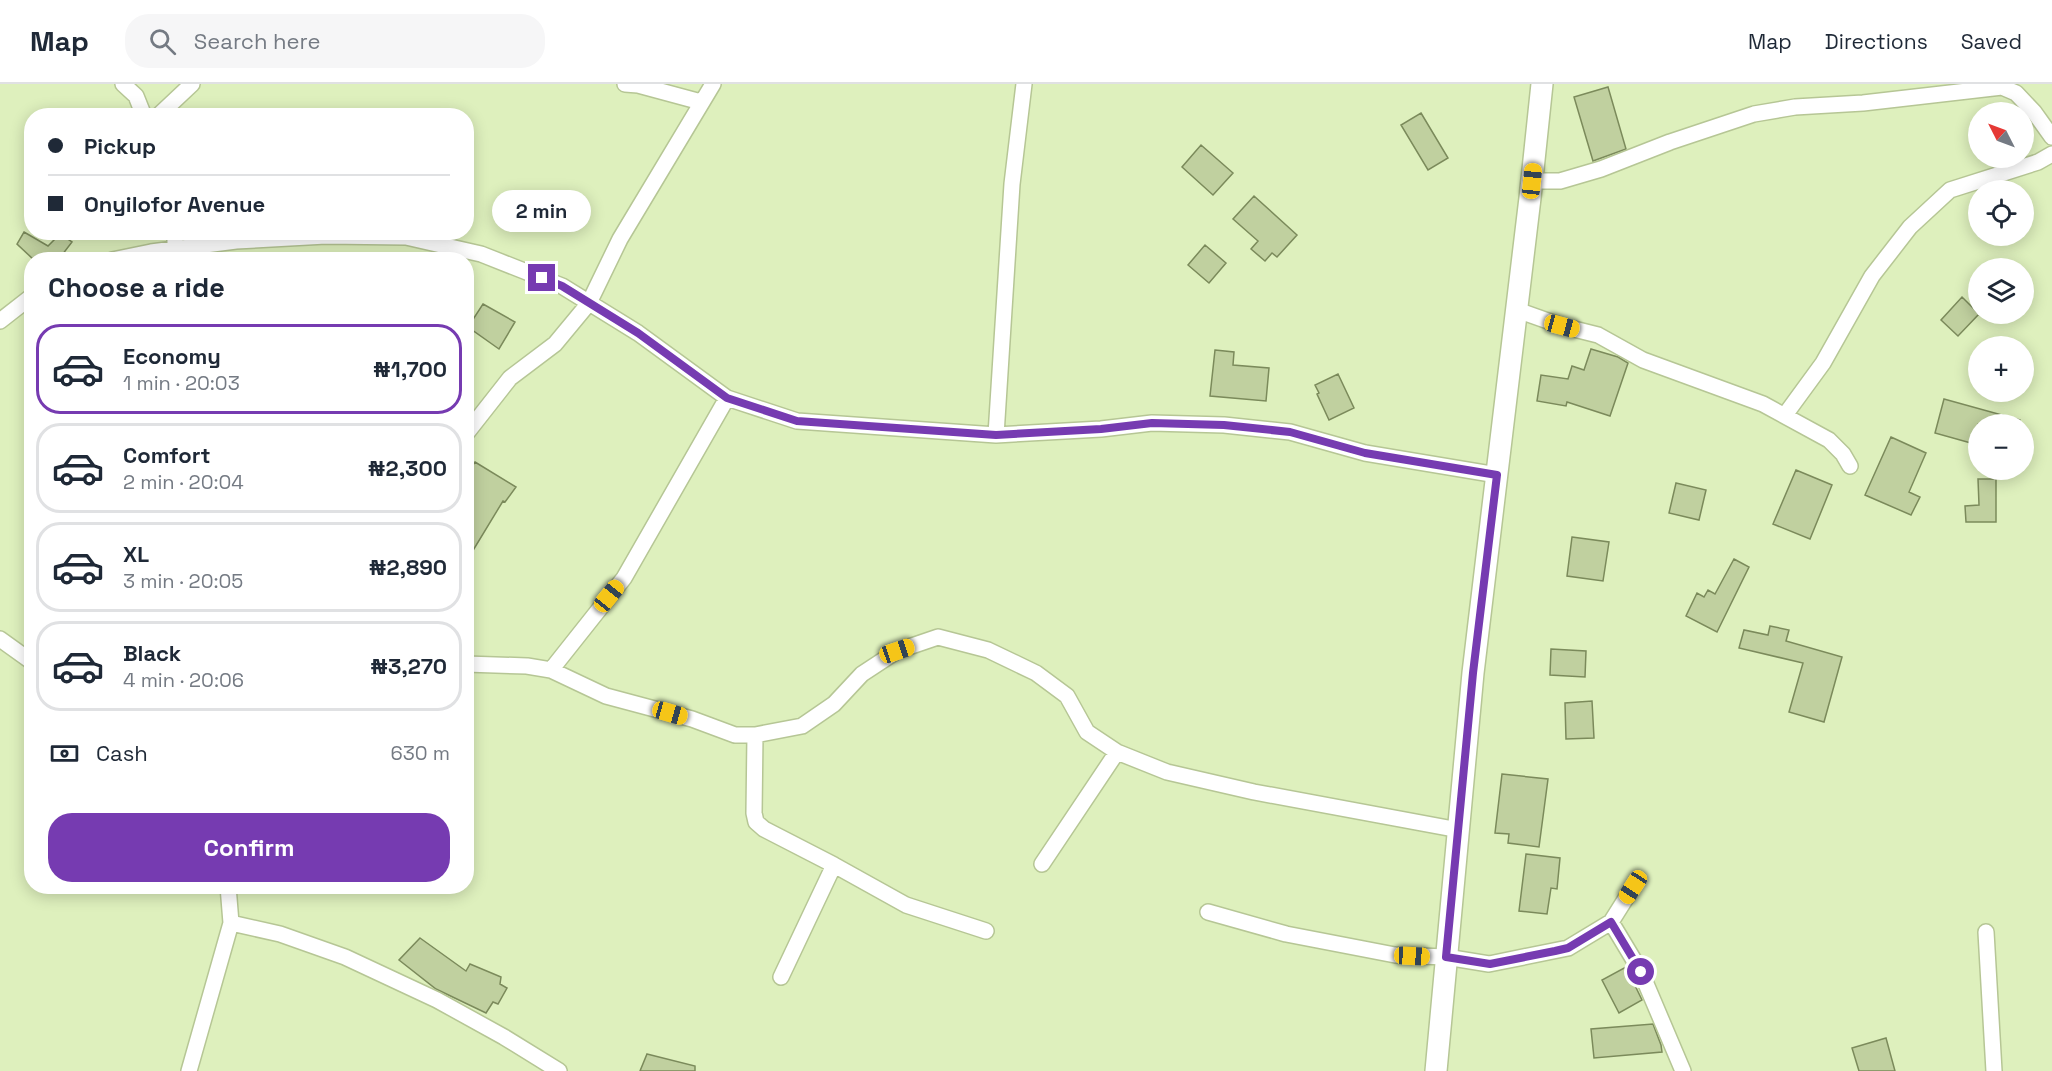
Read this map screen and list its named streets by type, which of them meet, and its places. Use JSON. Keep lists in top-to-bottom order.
{
  "north": "top left",
  "page": {
    "header": "Map",
    "search": "Search here",
    "nav": ["Map", "Directions", "Saved"],
    "map_buttons": ["+", "−"],
    "banner": ["Pickup", "Onyilofor Avenue"],
    "bubble": "2 min",
    "heading": "Choose a ride",
    "list": [
      {
        "name": "Economy",
        "note": "1 min · 20:03",
        "value": "₦1,700"
      },
      {
        "name": "Comfort",
        "note": "2 min · 20:04",
        "value": "₦2,300"
      },
      {
        "name": "XL",
        "note": "3 min · 20:05",
        "value": "₦2,890"
      },
      {
        "name": "Black",
        "note": "4 min · 20:06",
        "value": "₦3,270"
      }
    ],
    "pay": ["Cash", "630 m"],
    "buttons": "Confirm"
  }
}
